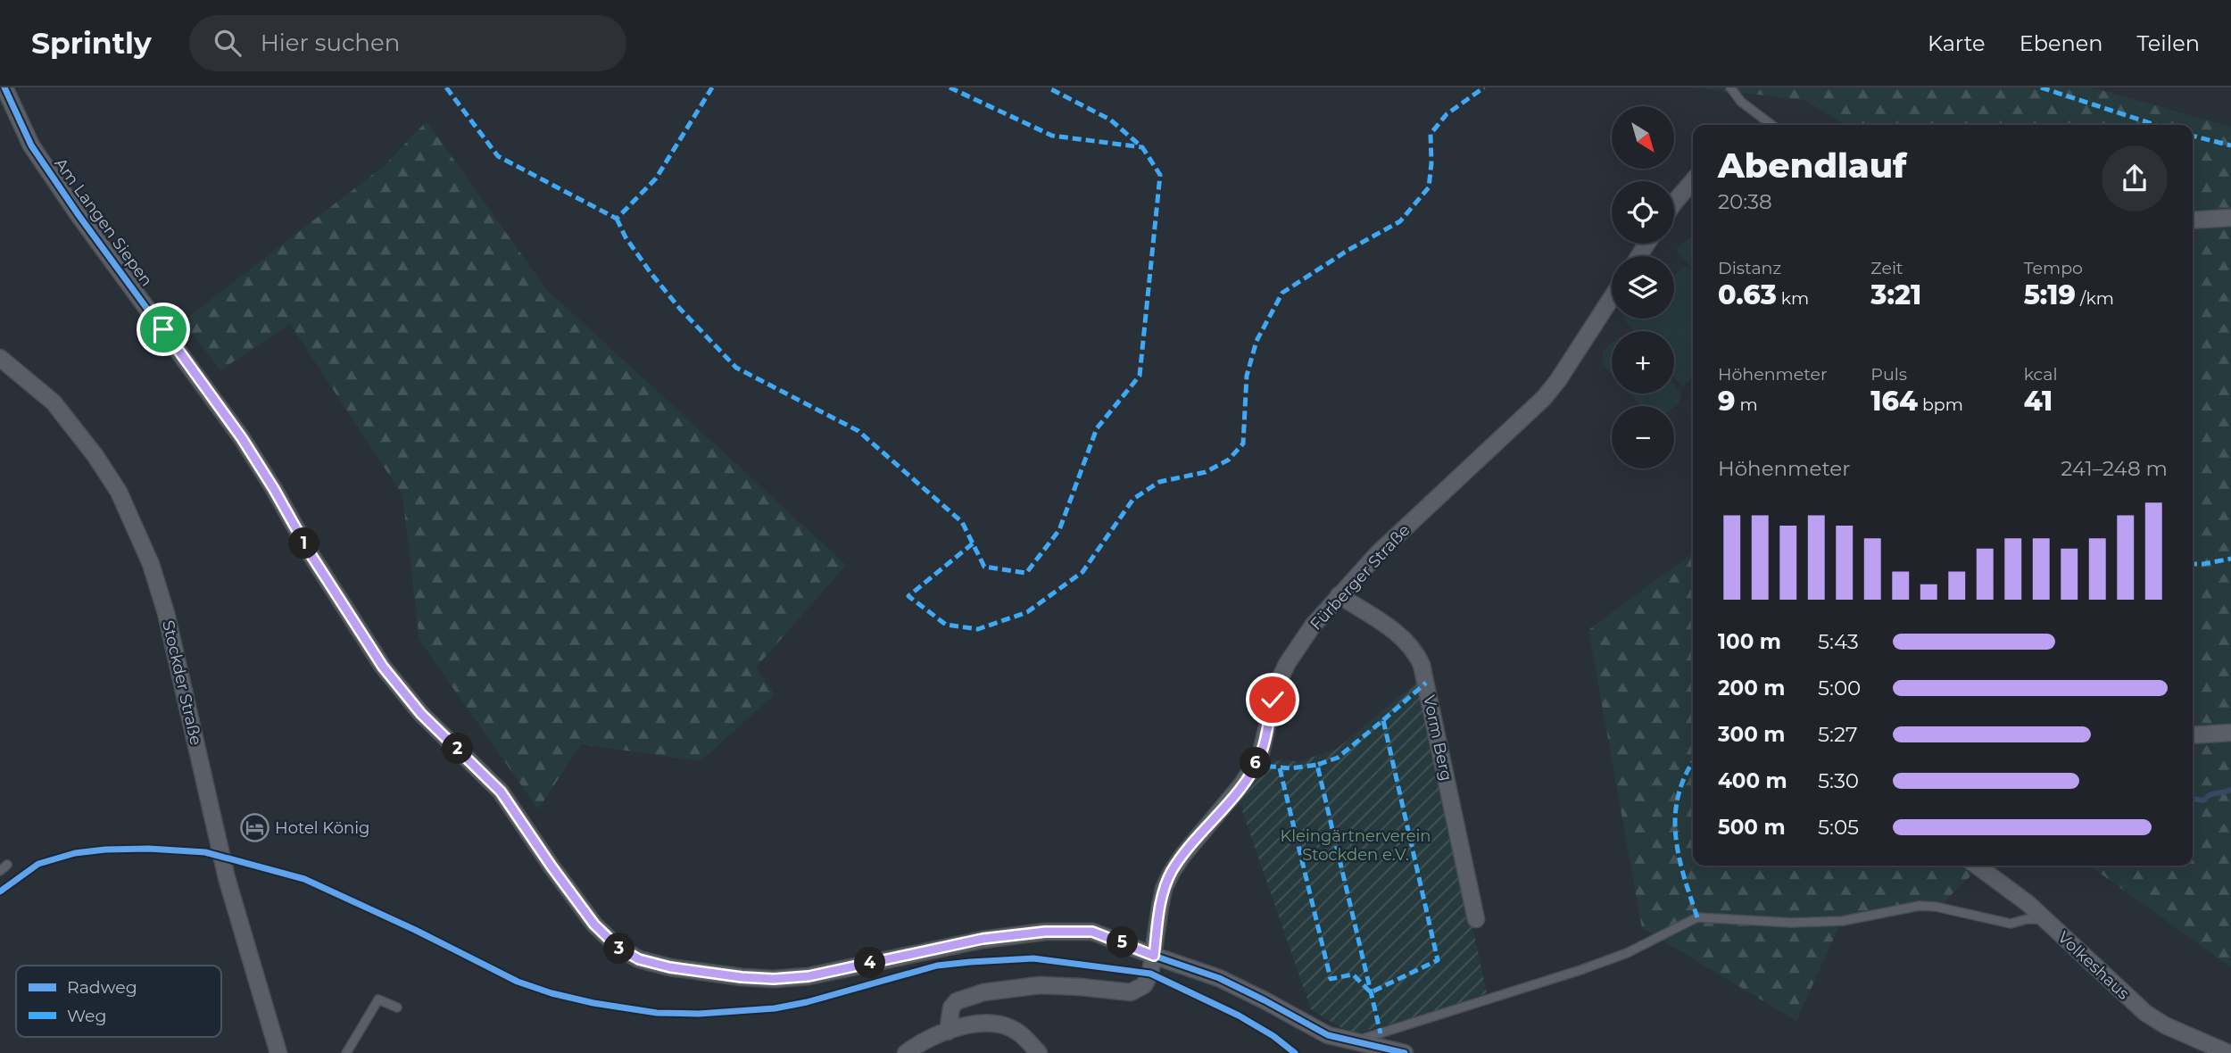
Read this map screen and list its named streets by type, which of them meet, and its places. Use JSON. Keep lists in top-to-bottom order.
{
  "streets": {
    "street": [
      "Am Langen Siepen",
      "Fürberger Straße",
      "Stockder Straße",
      "Vorm Berg",
      "Volkeshaus"
    ]
  },
  "crossings": [
    ["Am Langen Siepen", "Fürberger Straße"],
    ["Fürberger Straße", "Vorm Berg"]
  ],
  "parks": ["Kleingärtnerverein Stockden e.V."],
  "places": {
    "hotel": ["Hotel König"]
  },
  "legend": ["Radweg", "Weg"],
  "north": "bottom right",
  "page": {
    "header": "Sprintly",
    "search": "Hier suchen",
    "nav": ["Karte", "Ebenen", "Teilen"],
    "map_buttons": ["+", "−"],
    "heading": ["Abendlauf", "20:38"],
    "stats": [
      ["Distanz", "0.63 km"],
      ["Zeit", "3:21"],
      ["Tempo", "5:19 /km"],
      ["Höhenmeter", "9 m"],
      ["Puls", "164 bpm"],
      ["kcal", "41"]
    ],
    "chart": ["Höhenmeter", "241–248 m"],
    "pins": [
      "1",
      "2",
      "6",
      "5",
      "3",
      "4"
    ],
    "list": [
      {
        "name": "100 m",
        "note": "5:43"
      },
      {
        "name": "200 m",
        "note": "5:00"
      },
      {
        "name": "300 m",
        "note": "5:27"
      },
      {
        "name": "400 m",
        "note": "5:30"
      },
      {
        "name": "500 m",
        "note": "5:05"
      }
    ]
  }
}
